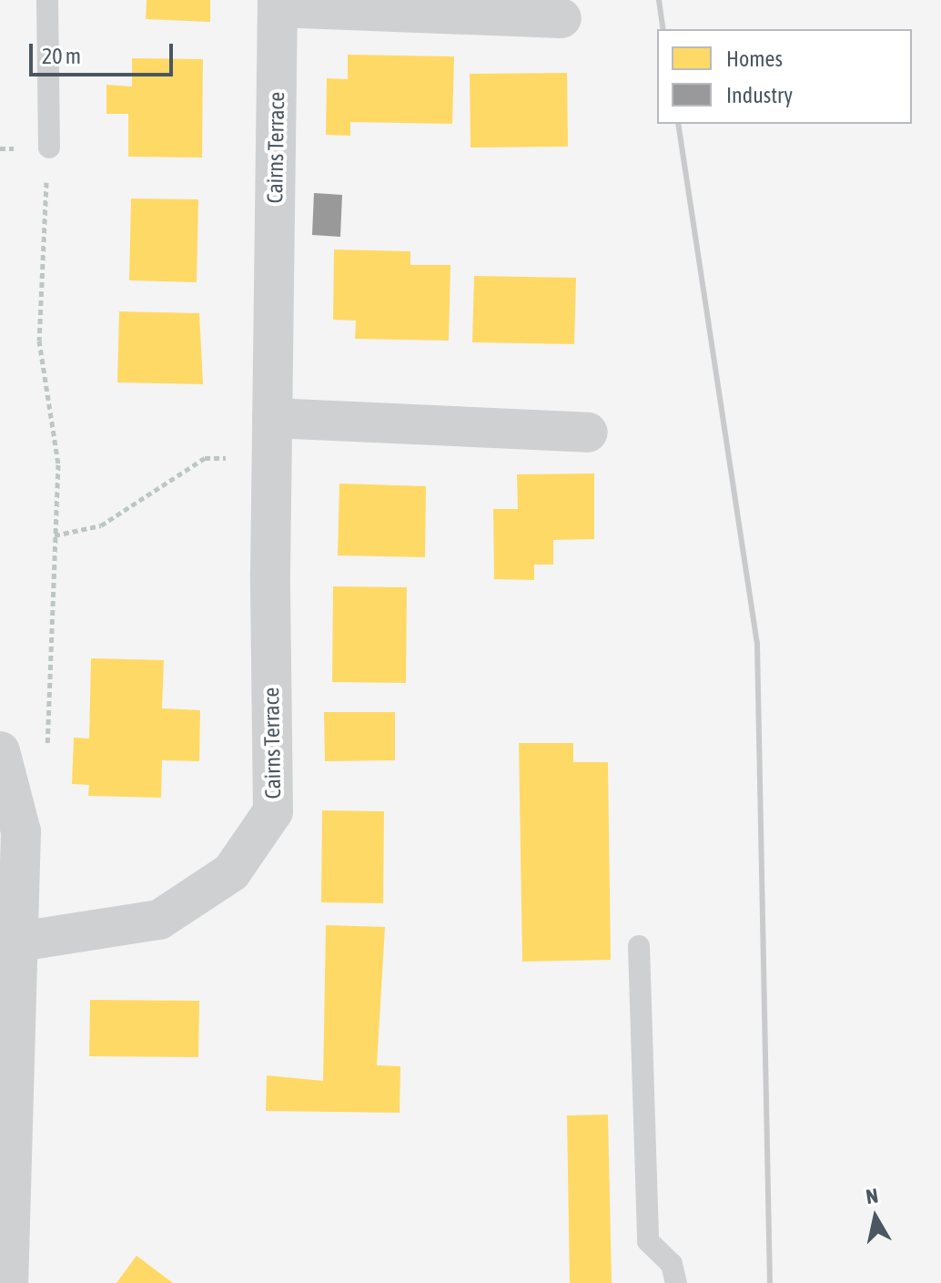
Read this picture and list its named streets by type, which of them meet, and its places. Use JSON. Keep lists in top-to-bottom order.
{
  "streets": {
    "street": ["Cairns Terrace"]
  },
  "legend": ["Homes", "Industry"],
  "scale_bar": "20 m",
  "north": "top"
}
